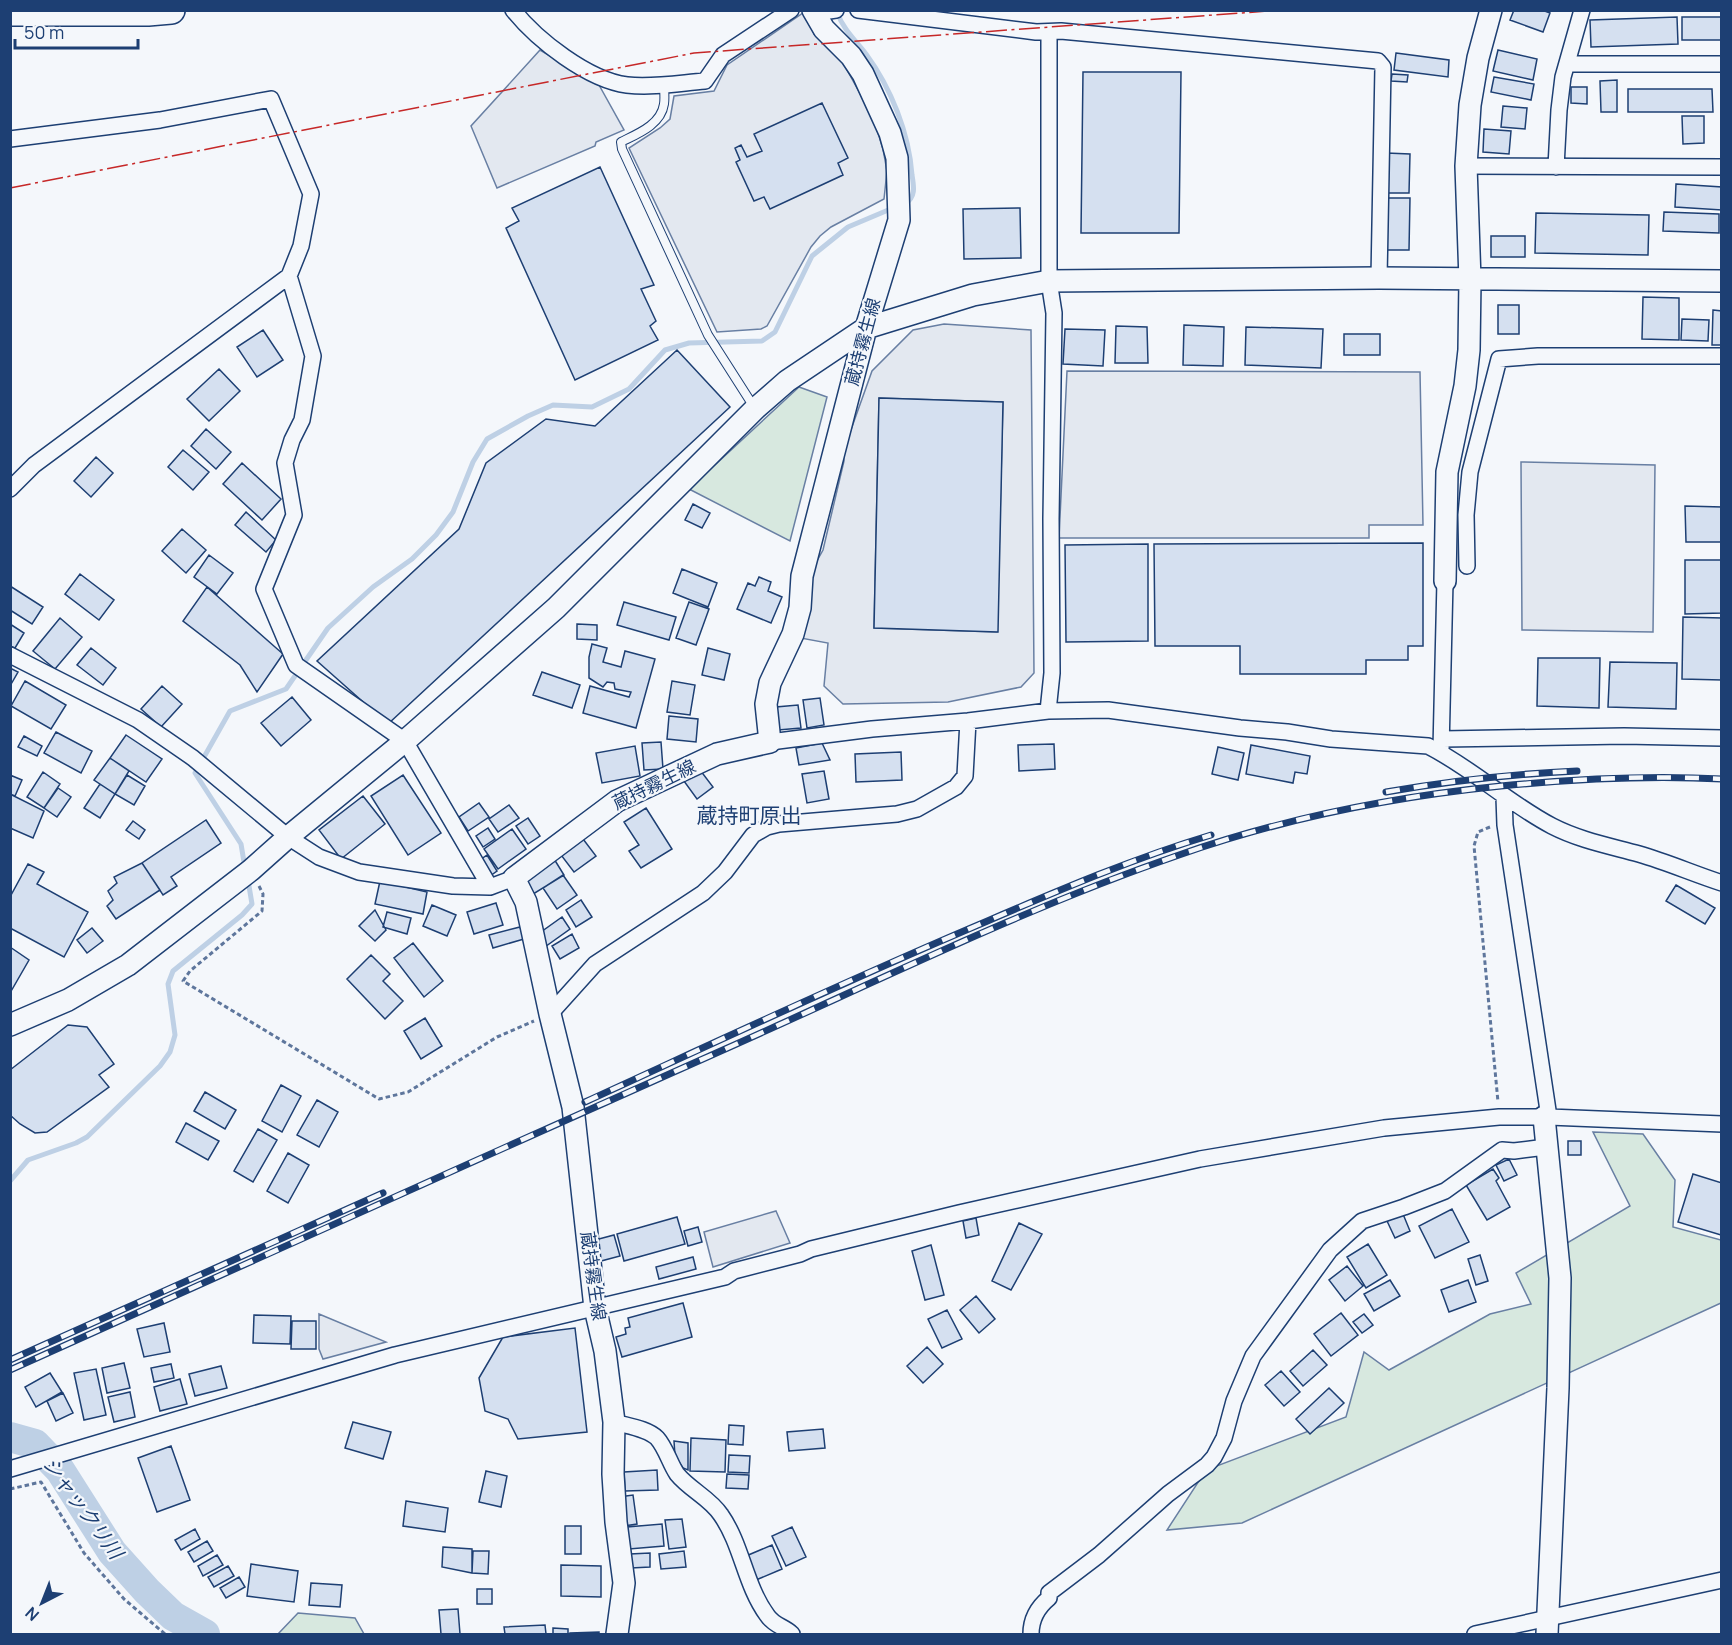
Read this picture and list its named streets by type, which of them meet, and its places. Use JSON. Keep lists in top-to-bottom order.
{
  "streets": {
    "street": ["蔵持霧生線"]
  },
  "districts": ["蔵持町原出"],
  "water": ["シャックリ川"],
  "scale_bar": "50 m",
  "north": "bottom left"
}
